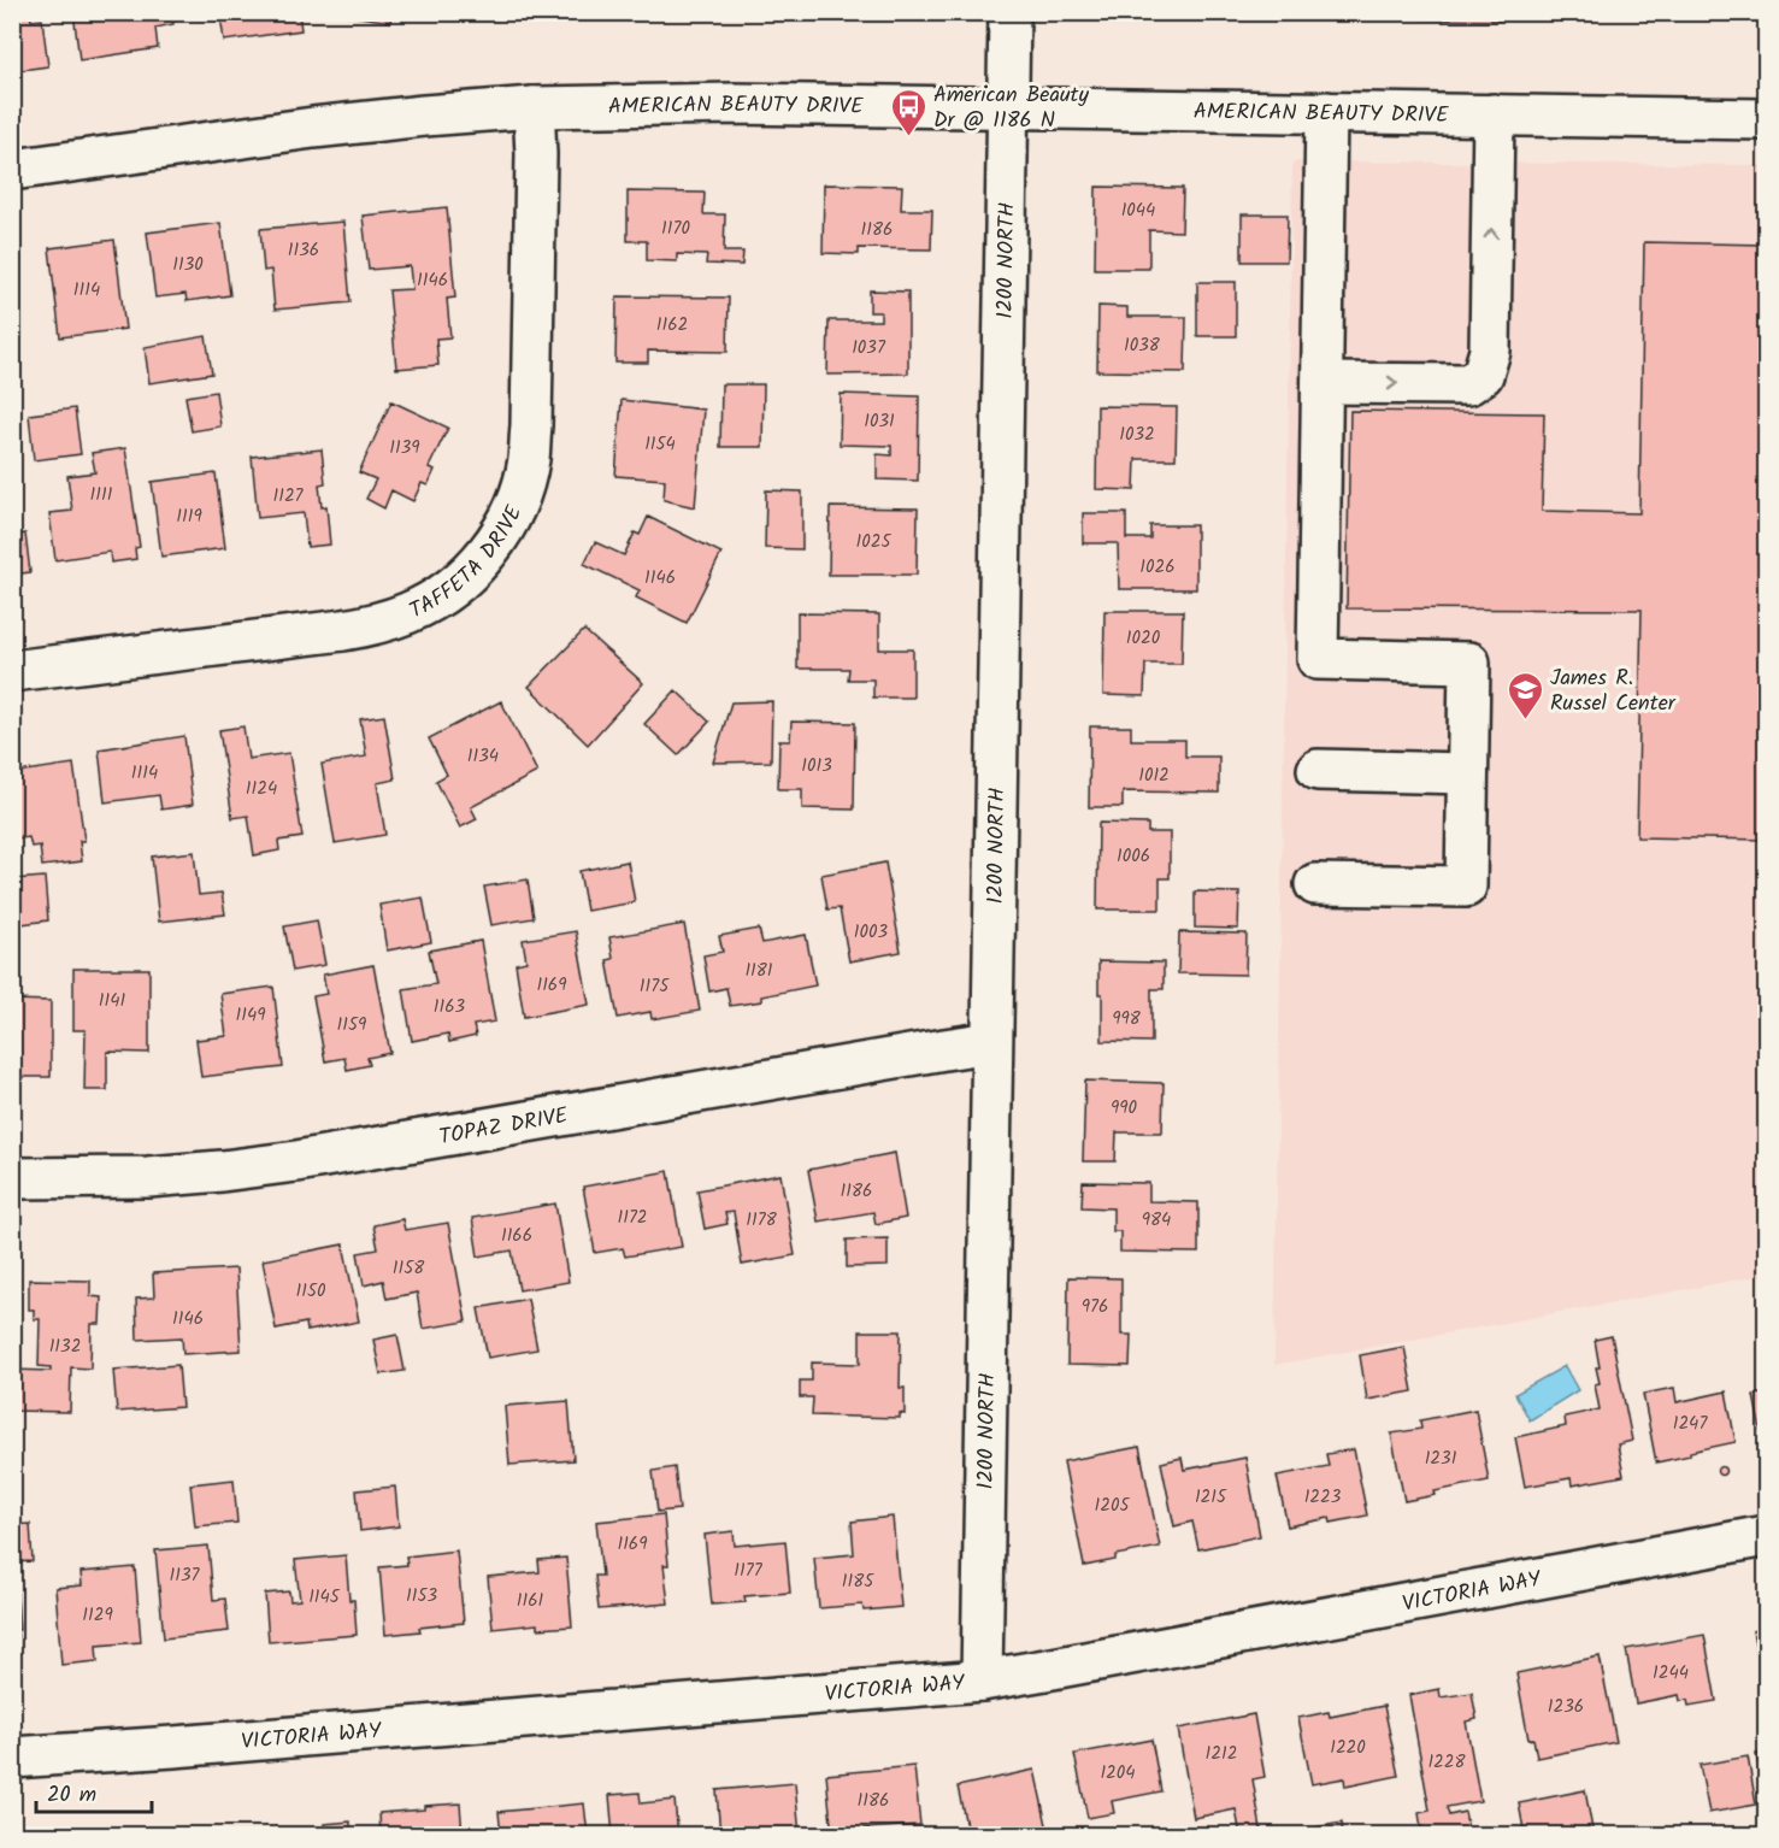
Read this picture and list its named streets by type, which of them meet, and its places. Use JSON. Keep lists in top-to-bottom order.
{
  "streets": {
    "street": [
      "AMERICAN BEAUTY DRIVE",
      "1200 NORTH",
      "TAFFETA DRIVE",
      "TOPAZ DRIVE",
      "VICTORIA WAY"
    ]
  },
  "crossings": [
    ["AMERICAN BEAUTY DRIVE", "1200 NORTH"],
    ["AMERICAN BEAUTY DRIVE", "TAFFETA DRIVE"],
    ["1200 NORTH", "TOPAZ DRIVE"],
    ["1200 NORTH", "VICTORIA WAY"]
  ],
  "places": {
    "bus stop": ["American Beauty Dr @ 1186 N"],
    "school or university": ["James R. Russel Center"]
  },
  "house_numbers": [
    "1044",
    "1170",
    "1186",
    "1136",
    "1130",
    "1146",
    "1114",
    "1162",
    "1038",
    "1037",
    "1031",
    "1032",
    "1154",
    "1139",
    "1111",
    "1127",
    "1119",
    "1025",
    "1026",
    "1146",
    "1020",
    "1134",
    "1013",
    "1114",
    "1012",
    "1124",
    "1006",
    "1003",
    "1181",
    "1169",
    "1175",
    "1141",
    "1163",
    "1149",
    "998",
    "1159",
    "990",
    "1186",
    "1172",
    "1178",
    "984",
    "1166",
    "1158",
    "1150",
    "976",
    "1146",
    "1132",
    "1247",
    "1231",
    "1215",
    "1223",
    "1205",
    "1169",
    "1177",
    "1137",
    "1185",
    "1153",
    "1145",
    "1161",
    "1129",
    "1244",
    "1236",
    "1220",
    "1212",
    "1228",
    "1204",
    "1186"
  ],
  "scale_bar": "20 m"
}
